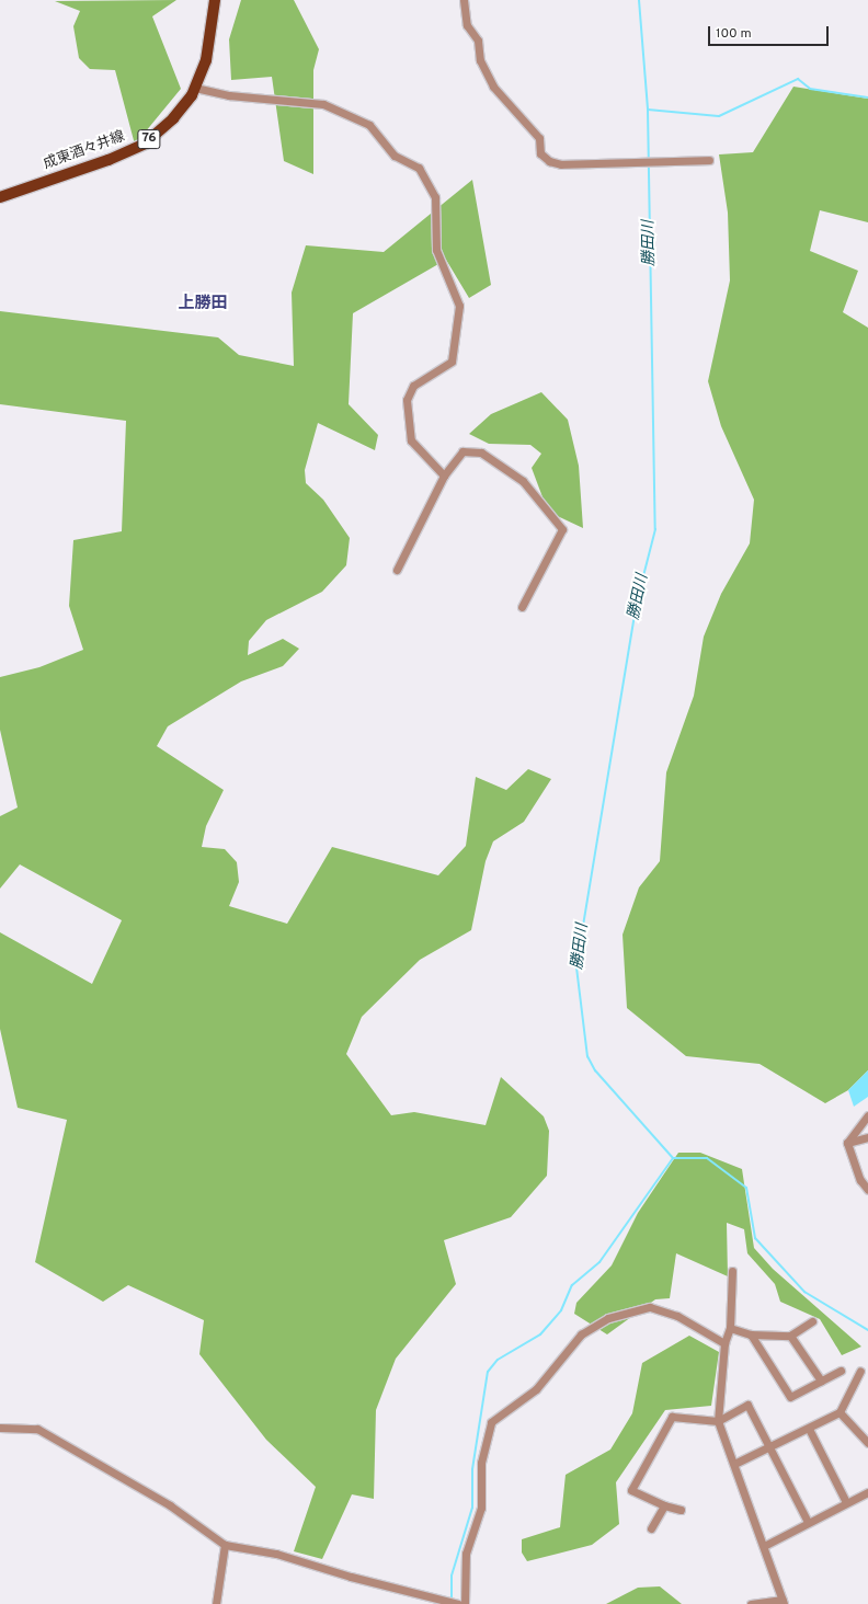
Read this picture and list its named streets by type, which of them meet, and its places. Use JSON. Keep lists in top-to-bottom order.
{
  "streets": {
    "main road": ["76", "成東酒々井線"]
  },
  "districts": ["上勝田"],
  "water": ["勝田川"],
  "scale_bar": "100 m"
}
